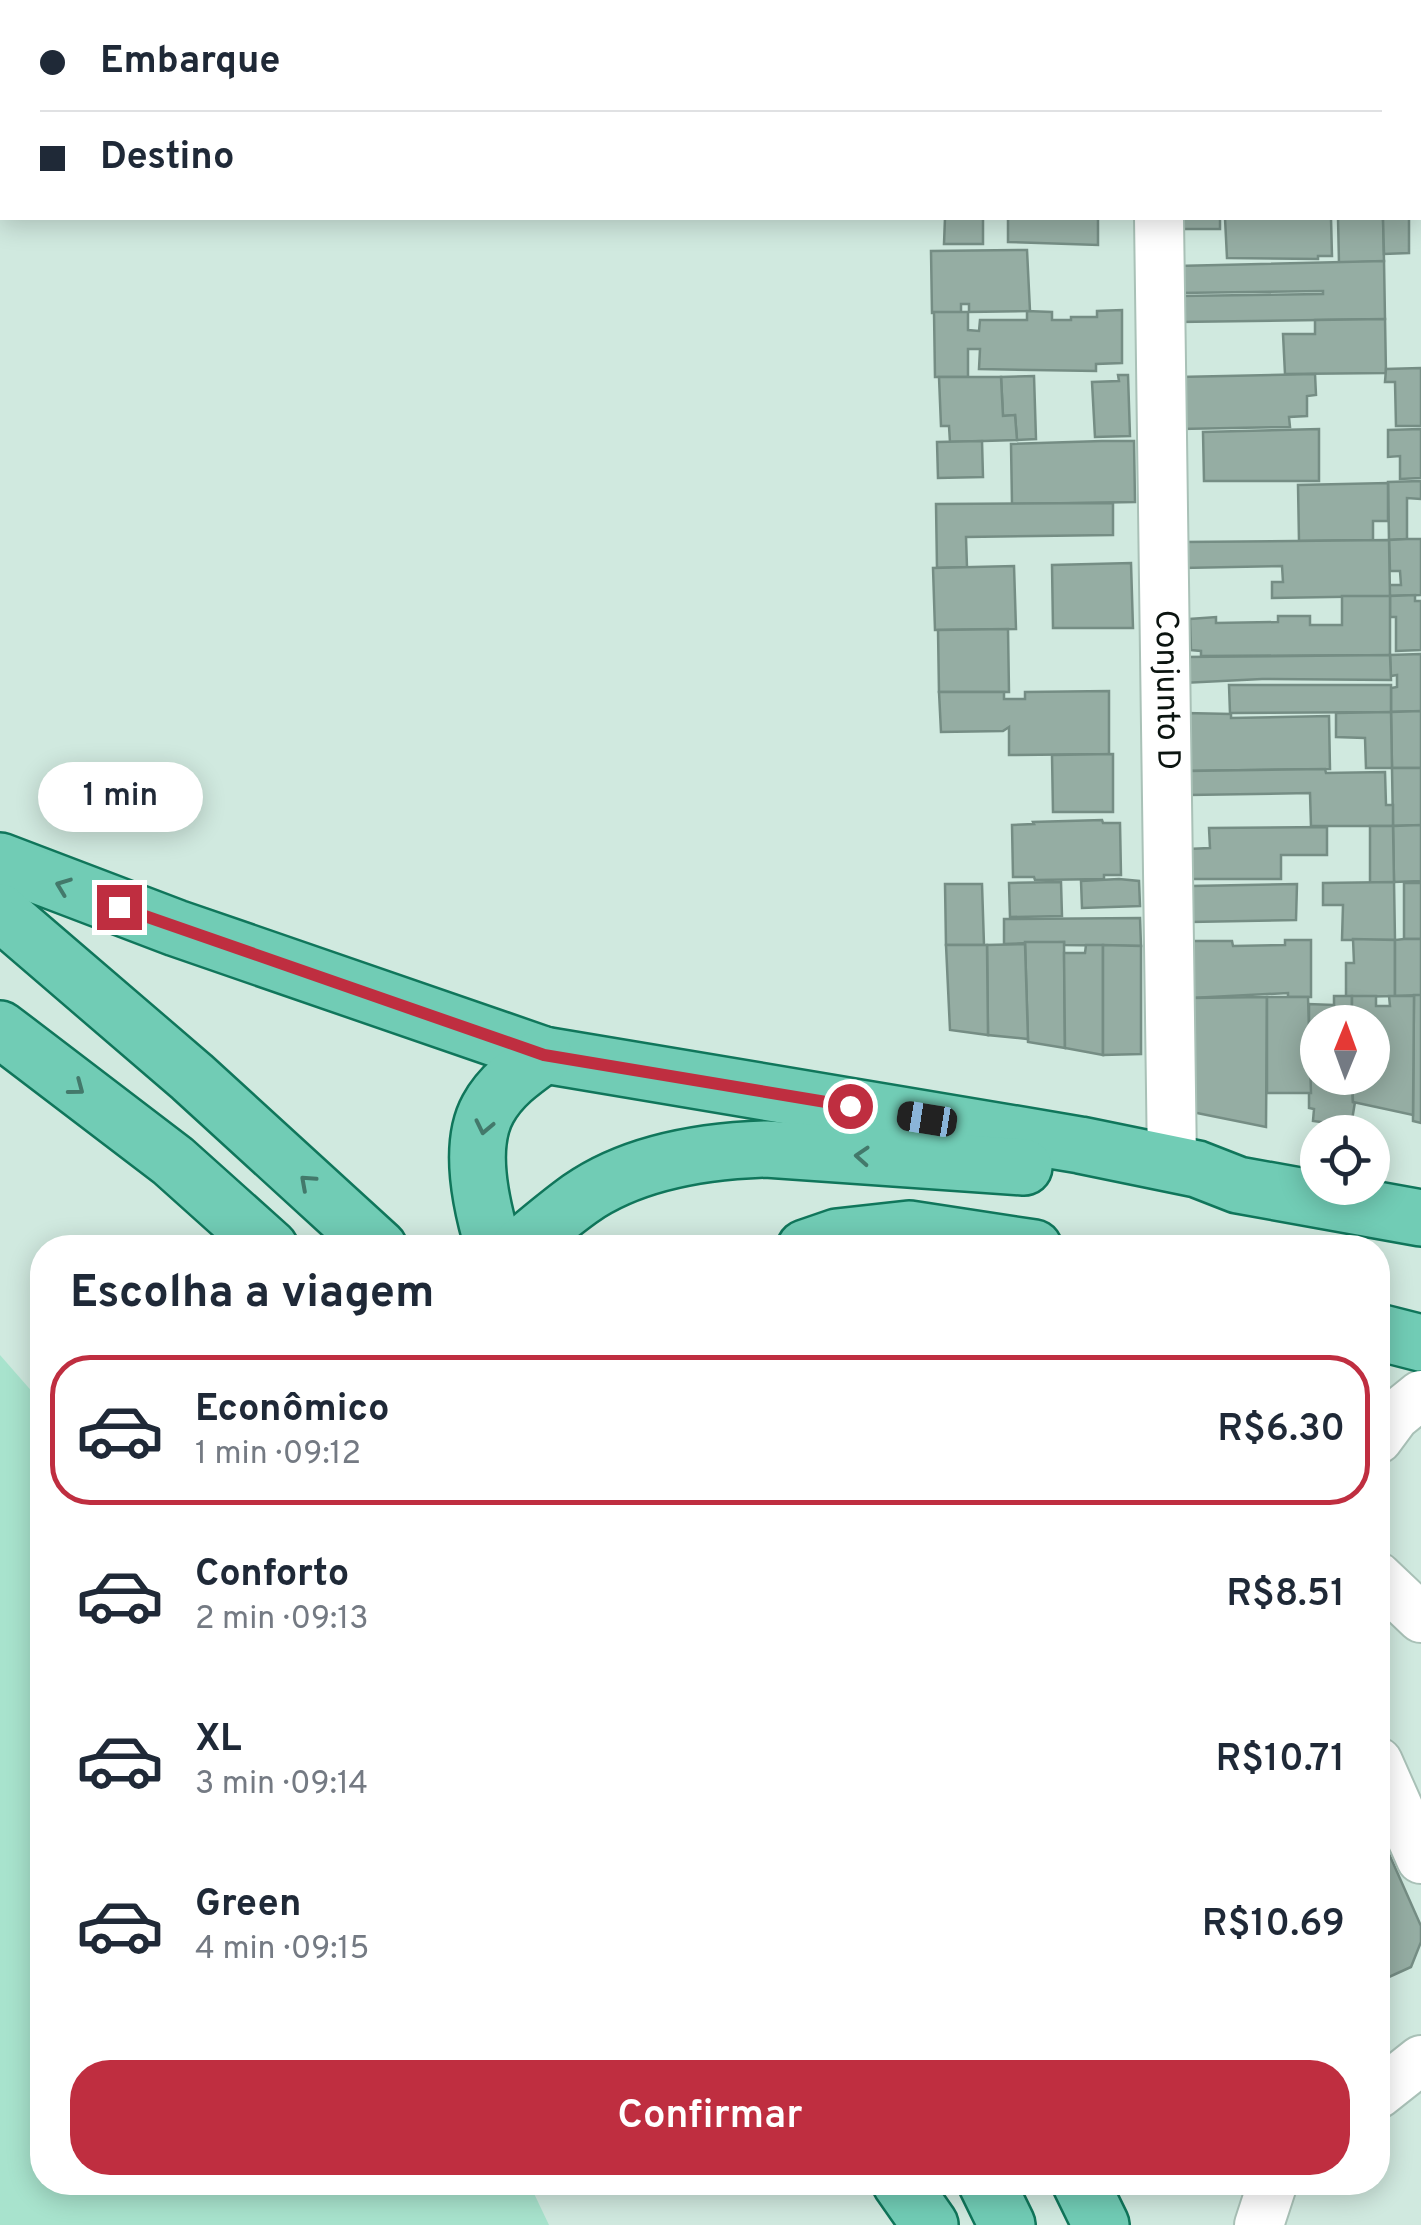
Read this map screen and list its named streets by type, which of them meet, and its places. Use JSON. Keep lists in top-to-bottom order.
{
  "streets": {
    "street": ["Conjunto D"]
  },
  "north": "top",
  "page": {
    "banner": ["Embarque", "Destino"],
    "bubble": "1 min",
    "heading": "Escolha a viagem",
    "list": [
      {
        "name": "Econômico",
        "note": "1 min · 09:12",
        "value": "R$6.30"
      },
      {
        "name": "Conforto",
        "note": "2 min · 09:13",
        "value": "R$8.51"
      },
      {
        "name": "XL",
        "note": "3 min · 09:14",
        "value": "R$10.71"
      },
      {
        "name": "Green",
        "note": "4 min · 09:15",
        "value": "R$10.69"
      }
    ],
    "buttons": "Confirmar"
  }
}
